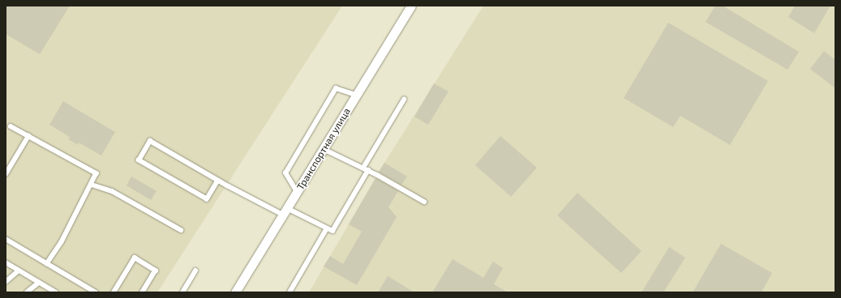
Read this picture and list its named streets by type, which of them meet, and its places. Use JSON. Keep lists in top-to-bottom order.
{
  "streets": {
    "street": ["Транспортная улица"]
  }
}
